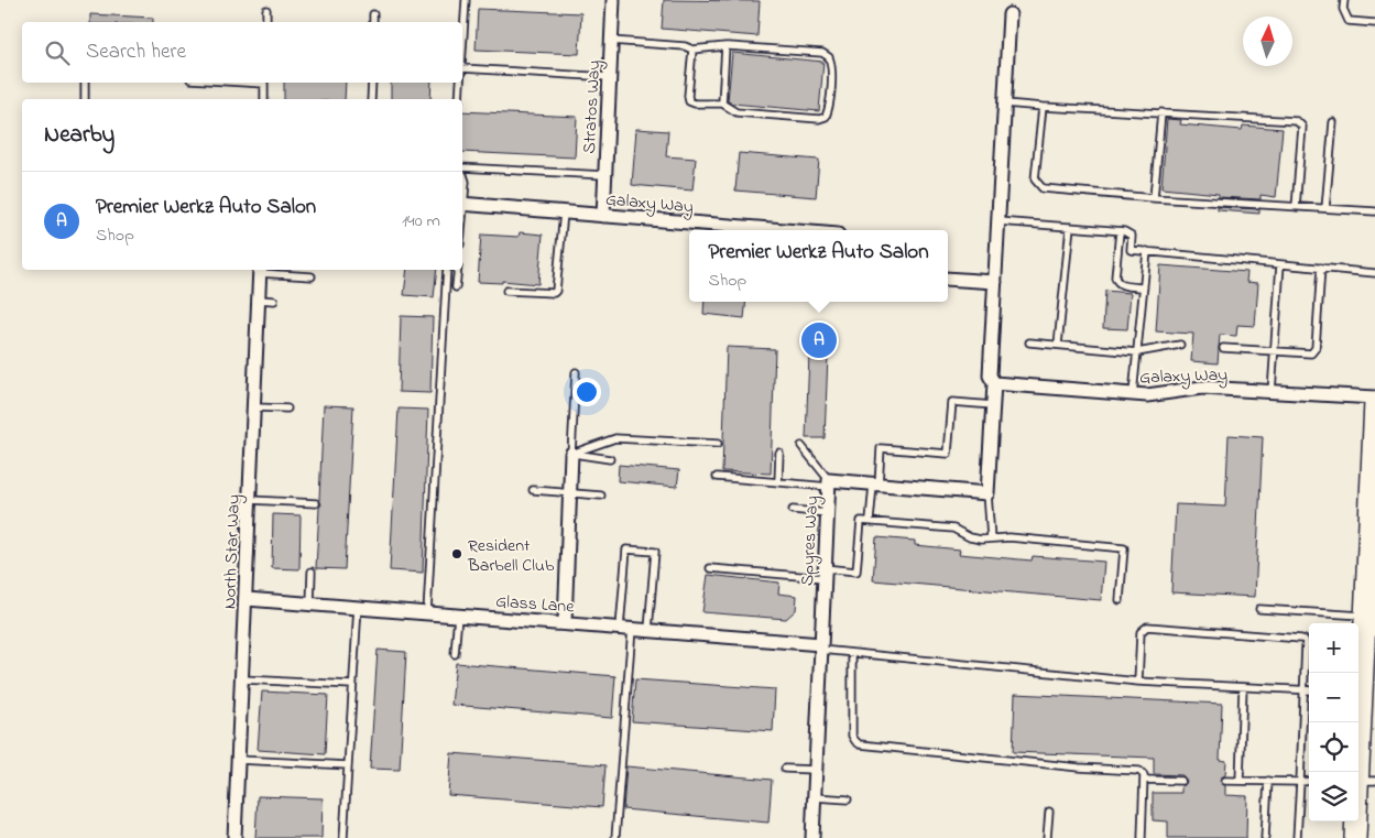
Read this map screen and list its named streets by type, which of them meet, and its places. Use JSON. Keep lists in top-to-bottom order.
{
  "streets": {
    "street": [
      "Stratos Way",
      "Galaxy Way",
      "Spyres Way",
      "North Star Way",
      "Glass Lane"
    ]
  },
  "crossings": [
    ["Stratos Way", "Galaxy Way"],
    ["Spyres Way", "Glass Lane"],
    ["North Star Way", "Glass Lane"]
  ],
  "places": ["Resident Barbell Club"],
  "north": "top",
  "page": {
    "search": "Search here",
    "heading": "Nearby",
    "list": [
      {
        "mark": "A",
        "name": "Premier Werkz Auto Salon",
        "note": "Shop",
        "value": "140 m"
      }
    ],
    "popup": ["Premier Werkz Auto Salon", "Shop"],
    "pins": "A",
    "map_buttons": ["+", "−"]
  }
}
